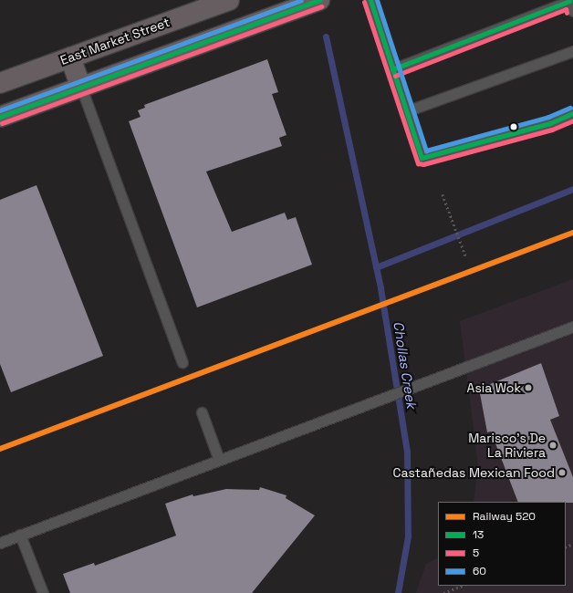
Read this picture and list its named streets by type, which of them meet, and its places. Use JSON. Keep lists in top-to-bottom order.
{
  "streets": {
    "main road": ["East Market Street"]
  },
  "water": ["Chollas Creek"],
  "places": ["Asia Wok", "Marisco's De La Riviera", "Castañedas Mexican Food"],
  "lines": [
    "transit line 13",
    "transit line 60",
    "transit line 5",
    "rail line 520"
  ],
  "legend": [
    "Railway 520",
    "13",
    "5",
    "60"
  ]
}
